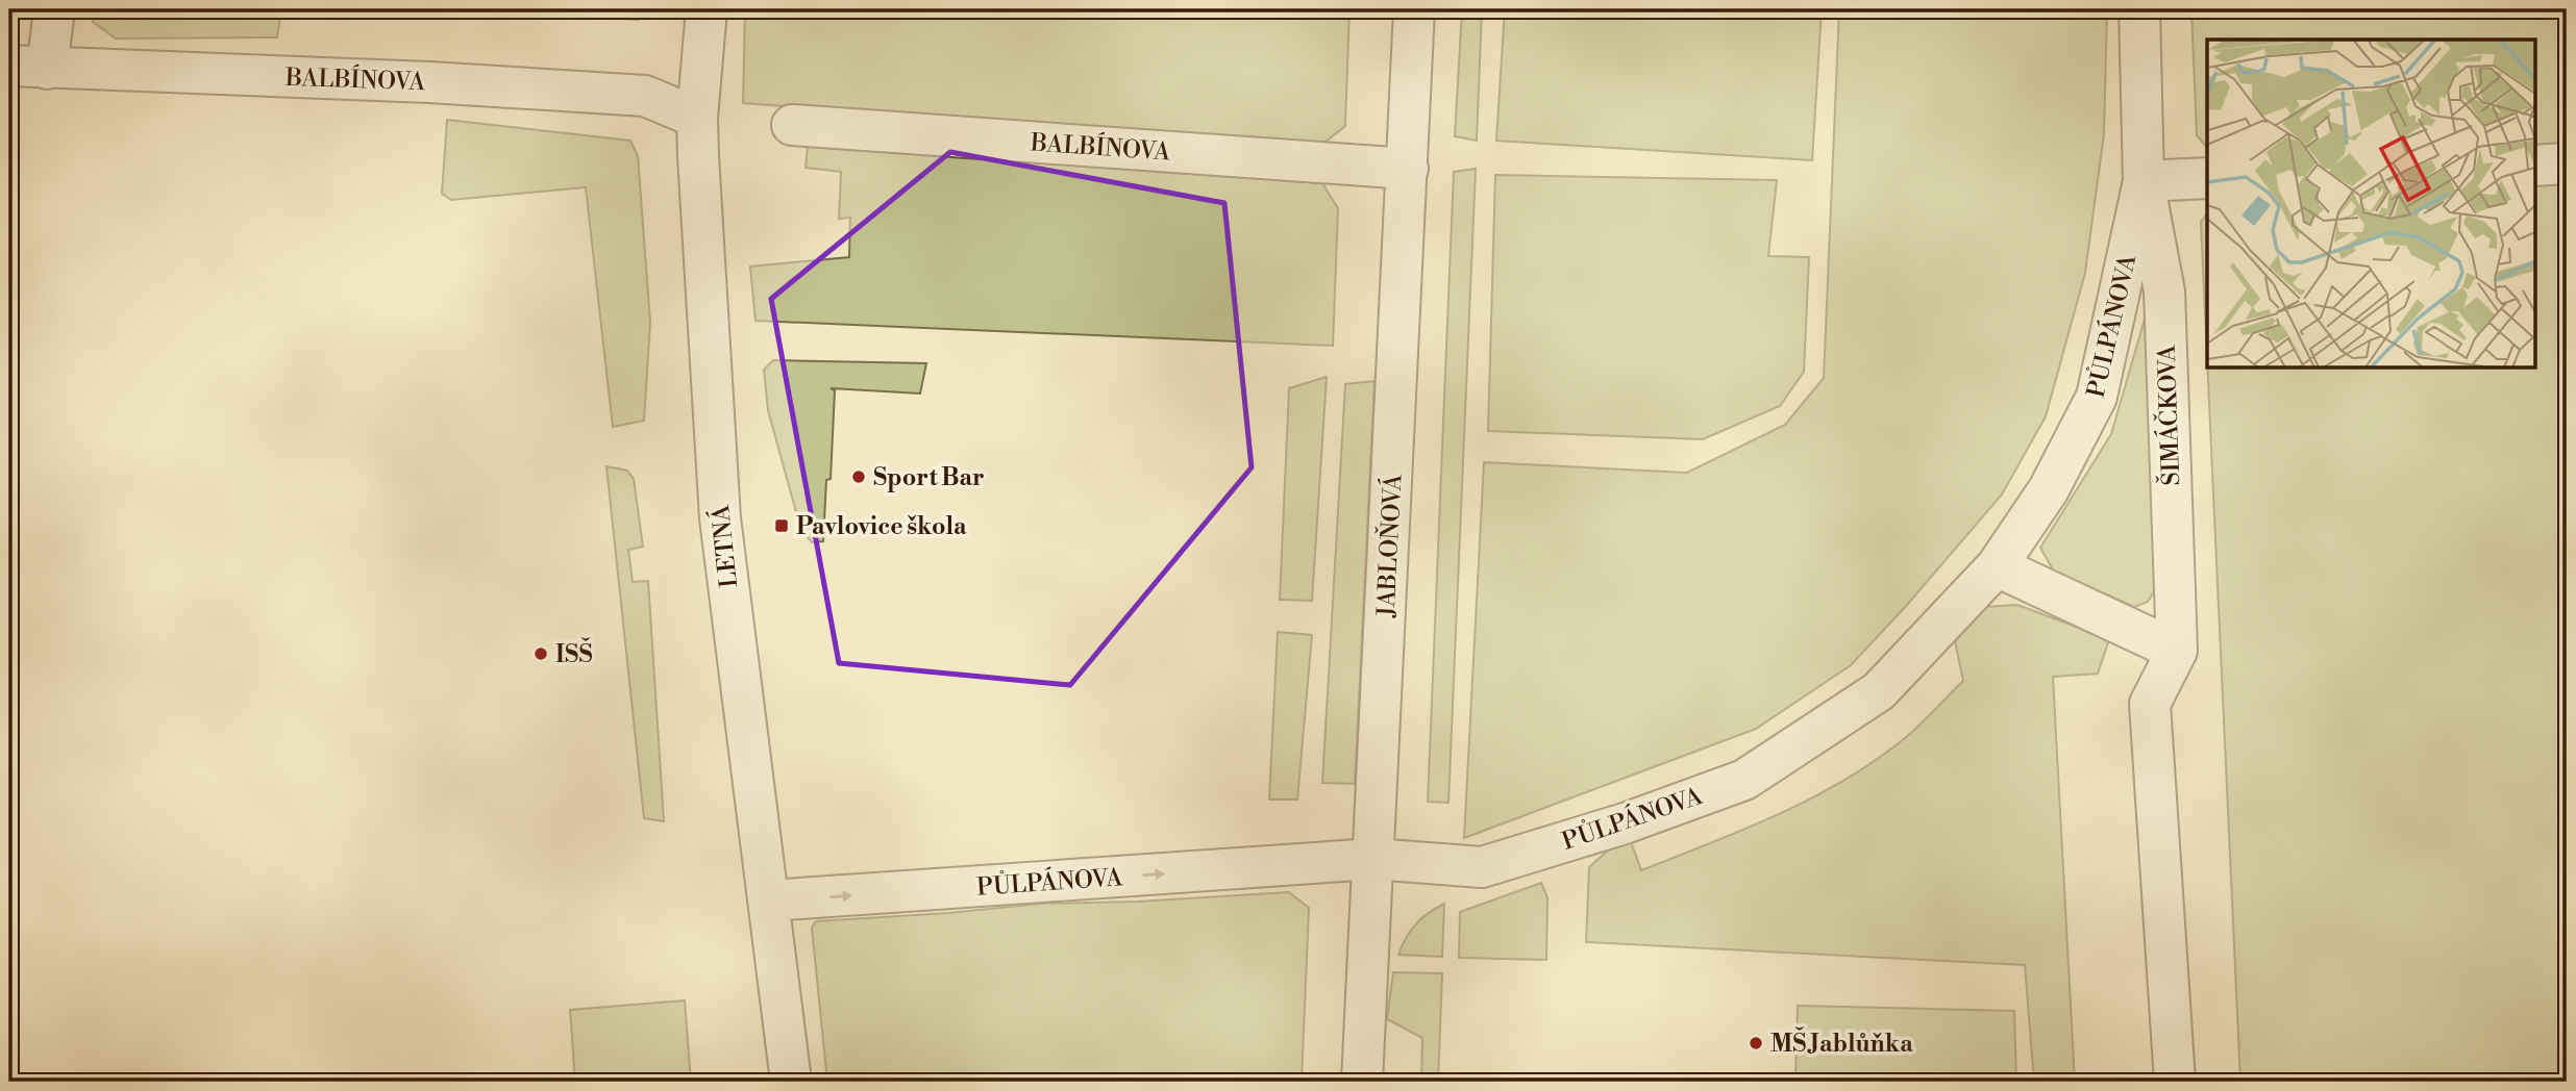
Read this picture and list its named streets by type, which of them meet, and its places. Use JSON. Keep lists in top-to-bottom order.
{
  "streets": {
    "street": [
      "BALBÍNOVA",
      "PŮLPÁNOVA",
      "ŠIMÁČKOVA",
      "JABLOŇOVÁ",
      "LETNÁ"
    ]
  },
  "crossings": [
    ["BALBÍNOVA", "JABLOŇOVÁ"],
    ["BALBÍNOVA", "LETNÁ"],
    ["PŮLPÁNOVA", "ŠIMÁČKOVA"],
    ["PŮLPÁNOVA", "JABLOŇOVÁ"],
    ["PŮLPÁNOVA", "LETNÁ"]
  ],
  "places": {
    "other": ["Sport Bar", "ISŠ", "MŠ Jablůňka"],
    "transit": ["Pavlovice škola"]
  }
}
